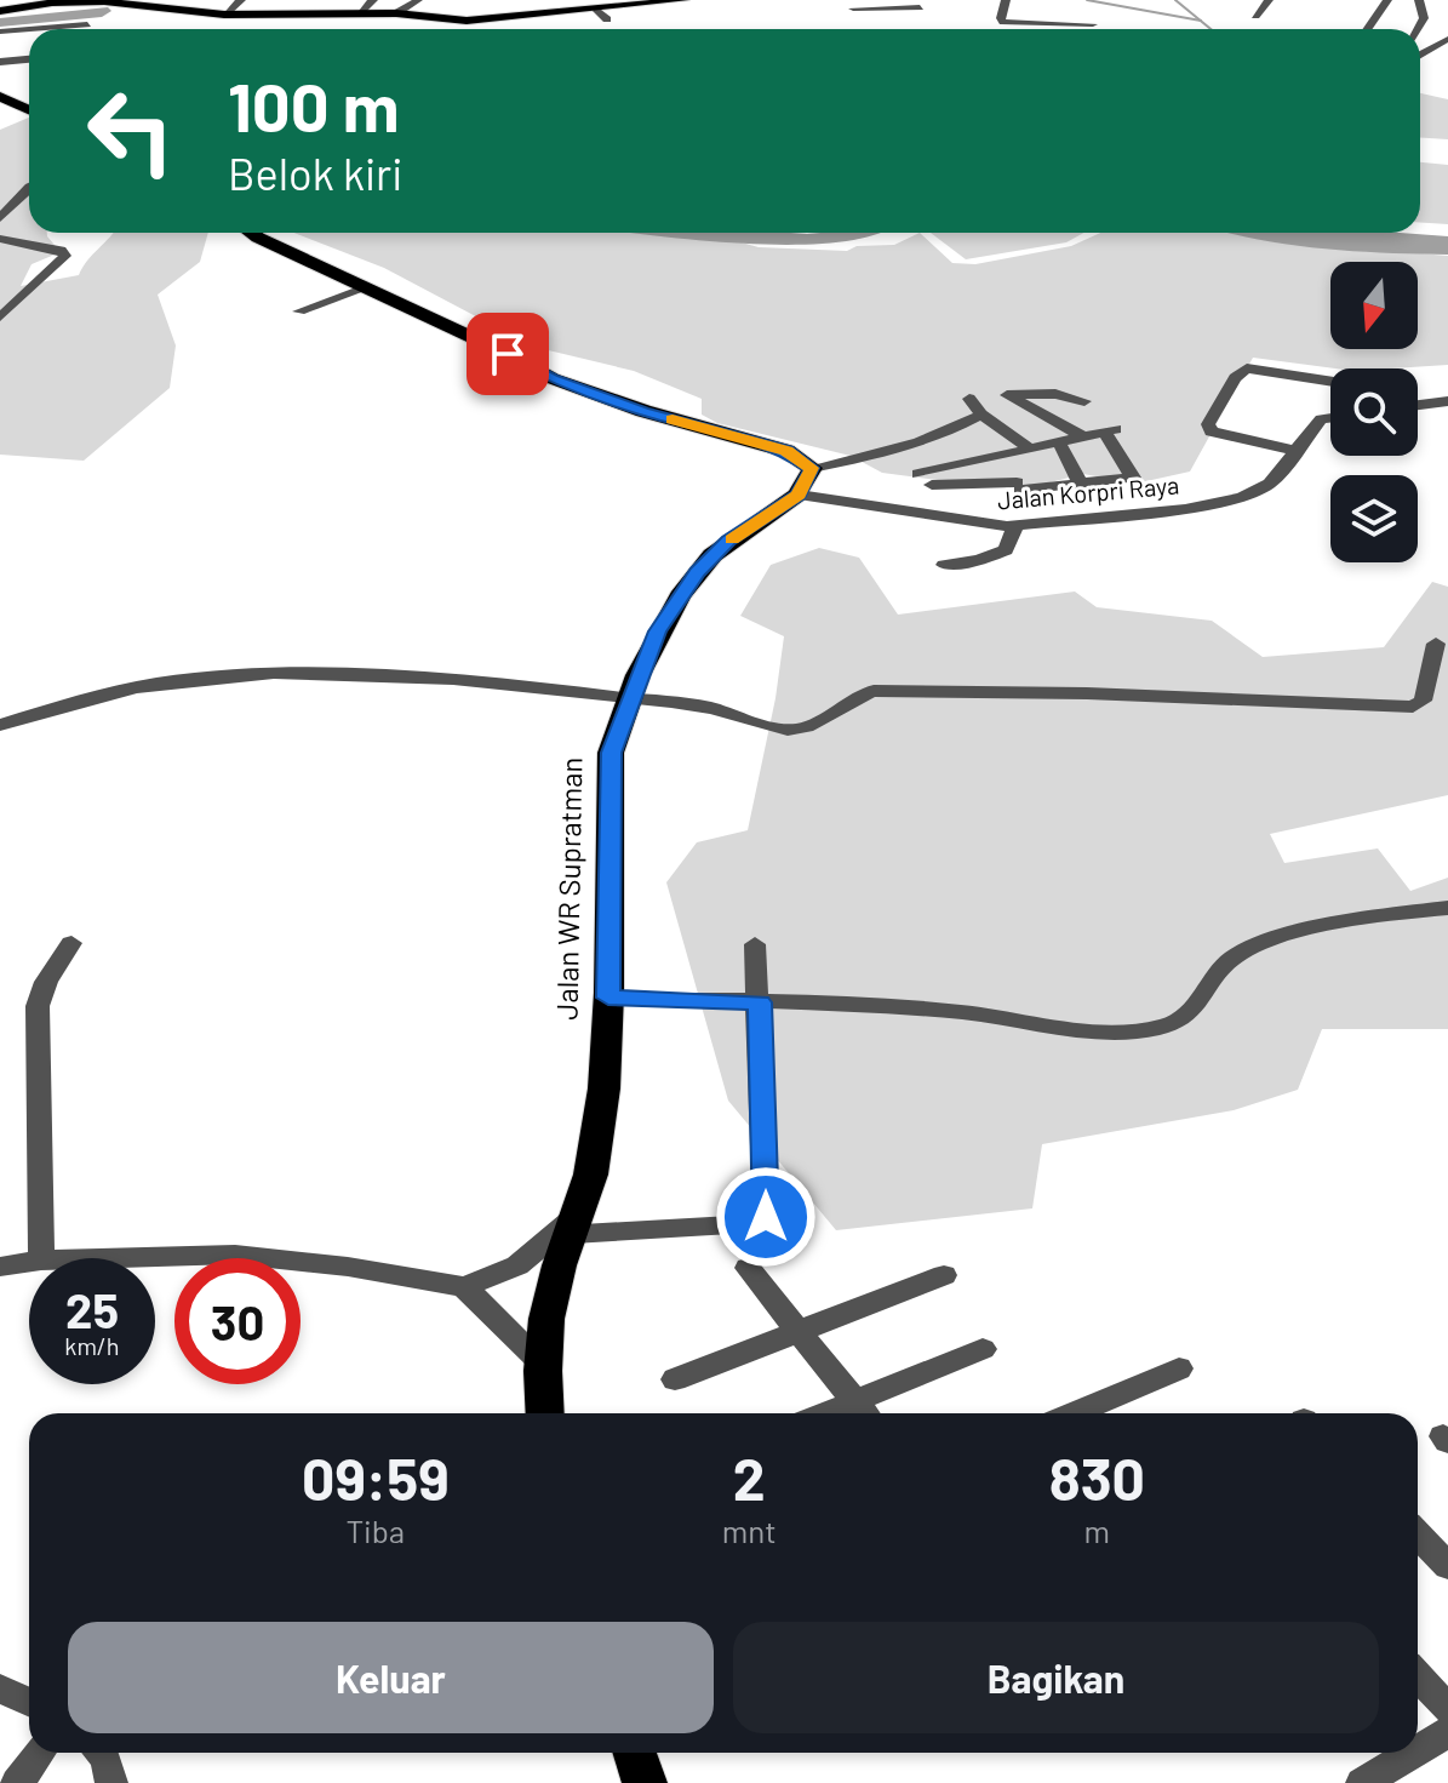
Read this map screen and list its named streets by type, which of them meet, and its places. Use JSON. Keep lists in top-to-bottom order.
{
  "streets": {
    "highway": ["Jalan WR Supratman"],
    "street": ["Jalan Korpri Raya"]
  },
  "crossings": [
    ["Jalan Korpri Raya", "Jalan WR Supratman"]
  ],
  "north": "bottom",
  "page": {
    "turn": ["100 m", "Belok kiri"],
    "speed": "25 km/h",
    "limit": "30",
    "eta": [
      "09:59",
      "Tiba",
      "2",
      "mnt",
      "830",
      "m"
    ],
    "buttons": ["Keluar", "Bagikan"]
  }
}
